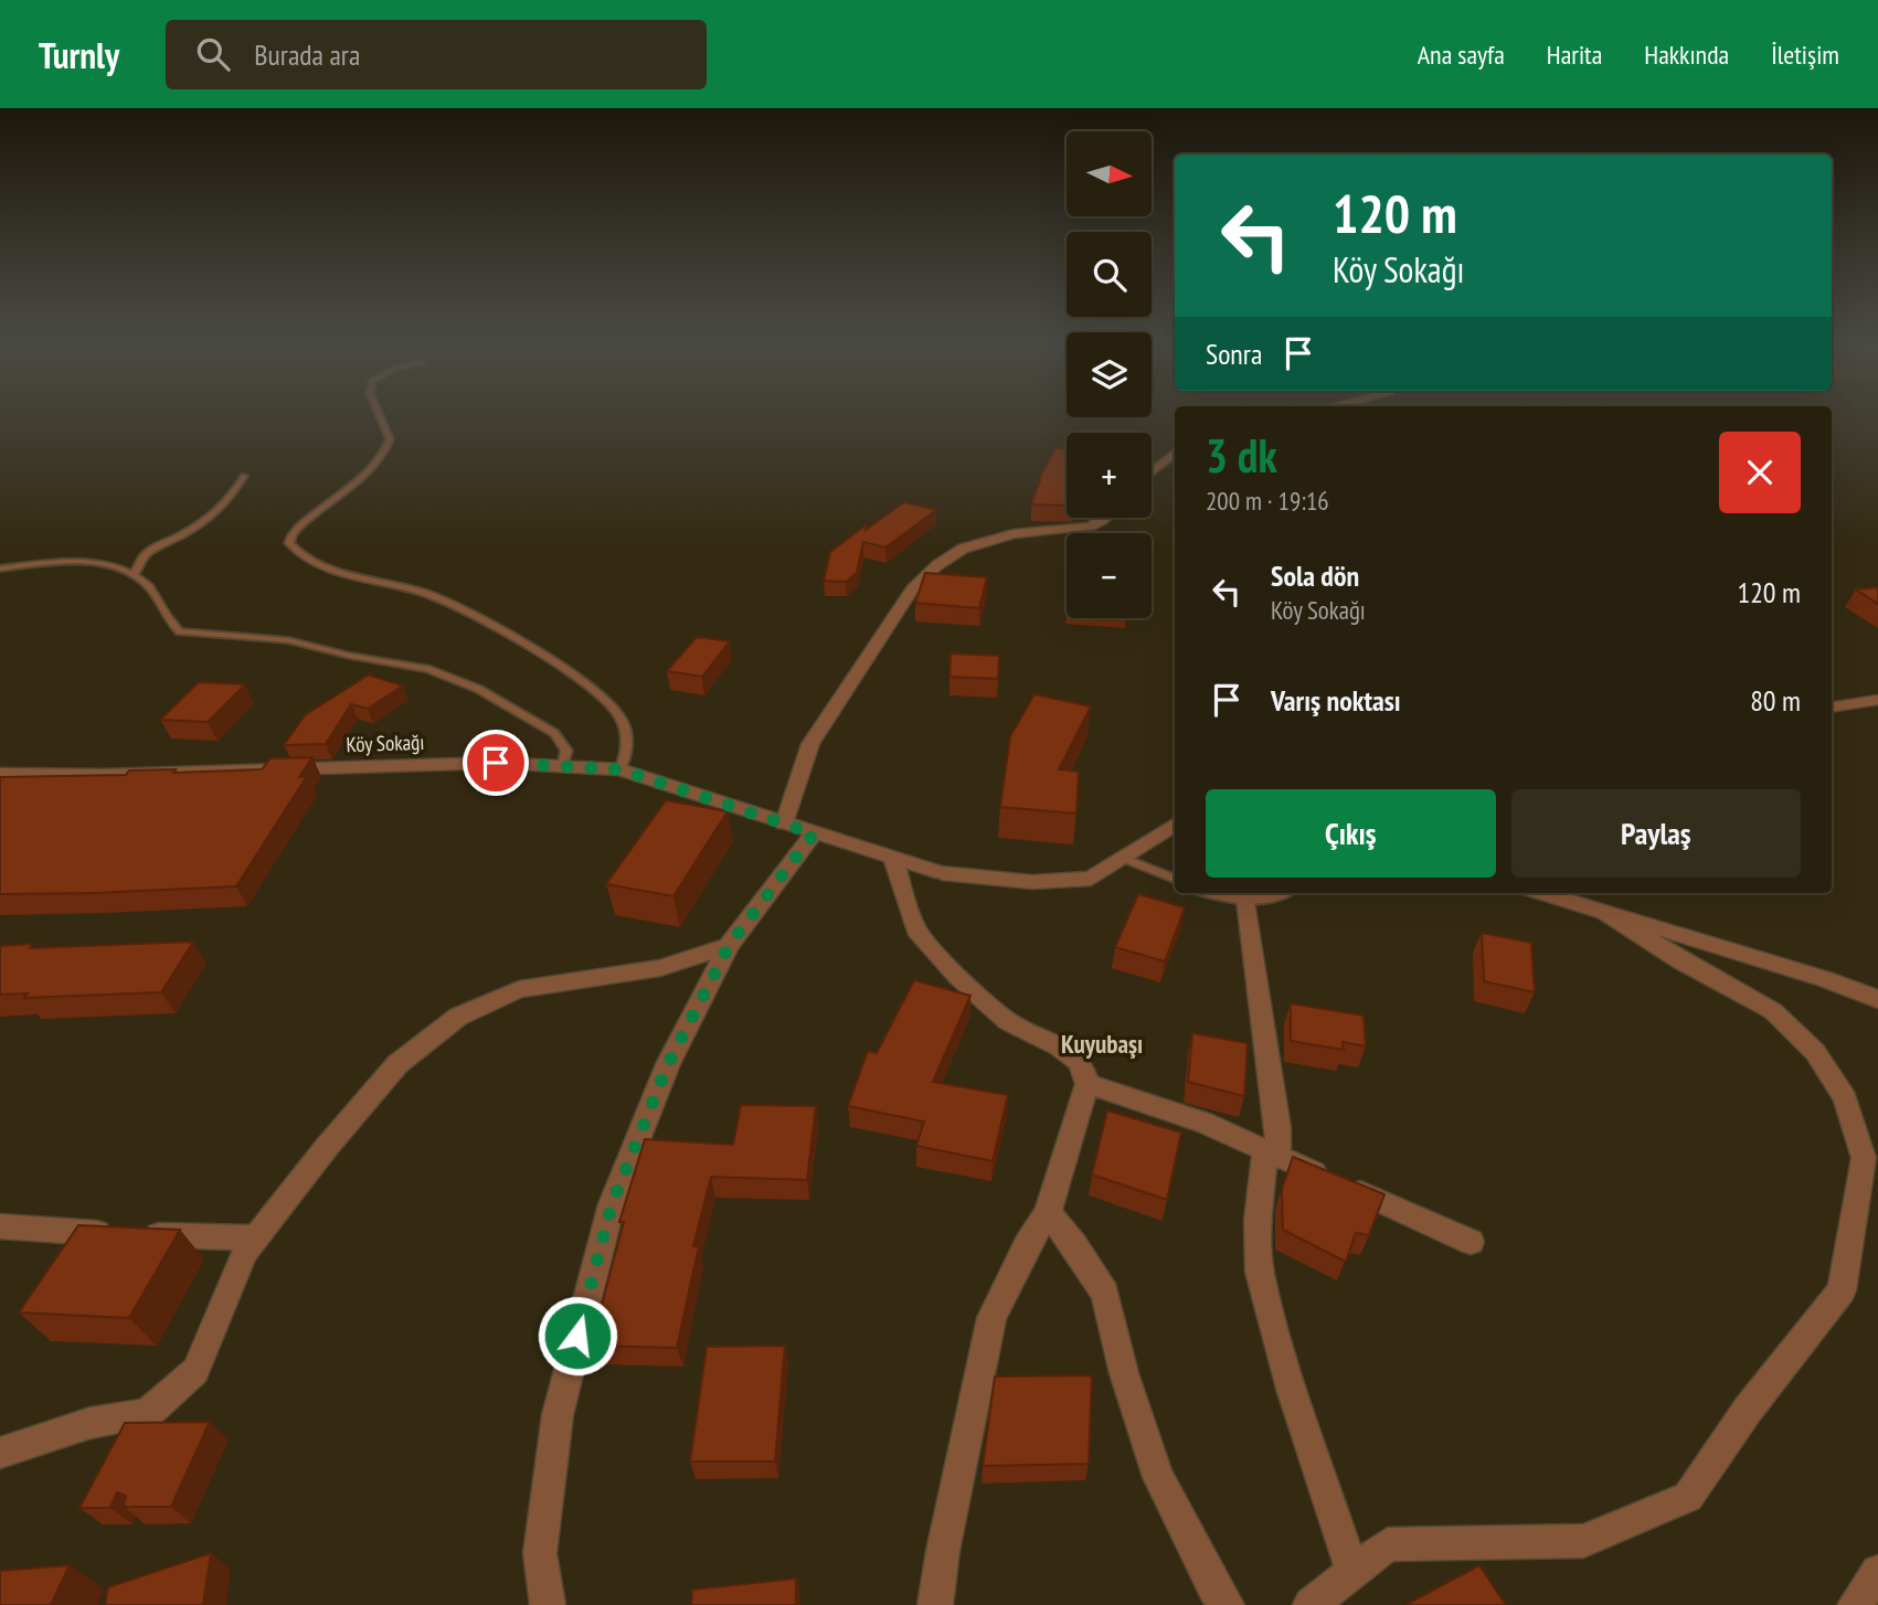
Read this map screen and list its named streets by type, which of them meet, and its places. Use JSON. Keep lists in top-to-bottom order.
{
  "streets": {
    "street": ["Köy Sokağı"]
  },
  "districts": ["Kuyubaşı"],
  "north": "right",
  "page": {
    "header": "Turnly",
    "search": "Burada ara",
    "nav": [
      "Ana sayfa",
      "Harita",
      "Hakkında",
      "İletişim"
    ],
    "map_buttons": ["+", "−"],
    "turn": ["120 m", "Köy Sokağı"],
    "then": "Sonra",
    "heading": ["3 dk", "200 m · 19:16"],
    "list": [
      {
        "name": "Sola dön",
        "note": "Köy Sokağı",
        "value": "120 m"
      },
      {
        "name": "Varış noktası",
        "value": "80 m"
      }
    ],
    "buttons": ["Çıkış", "Paylaş"]
  }
}
